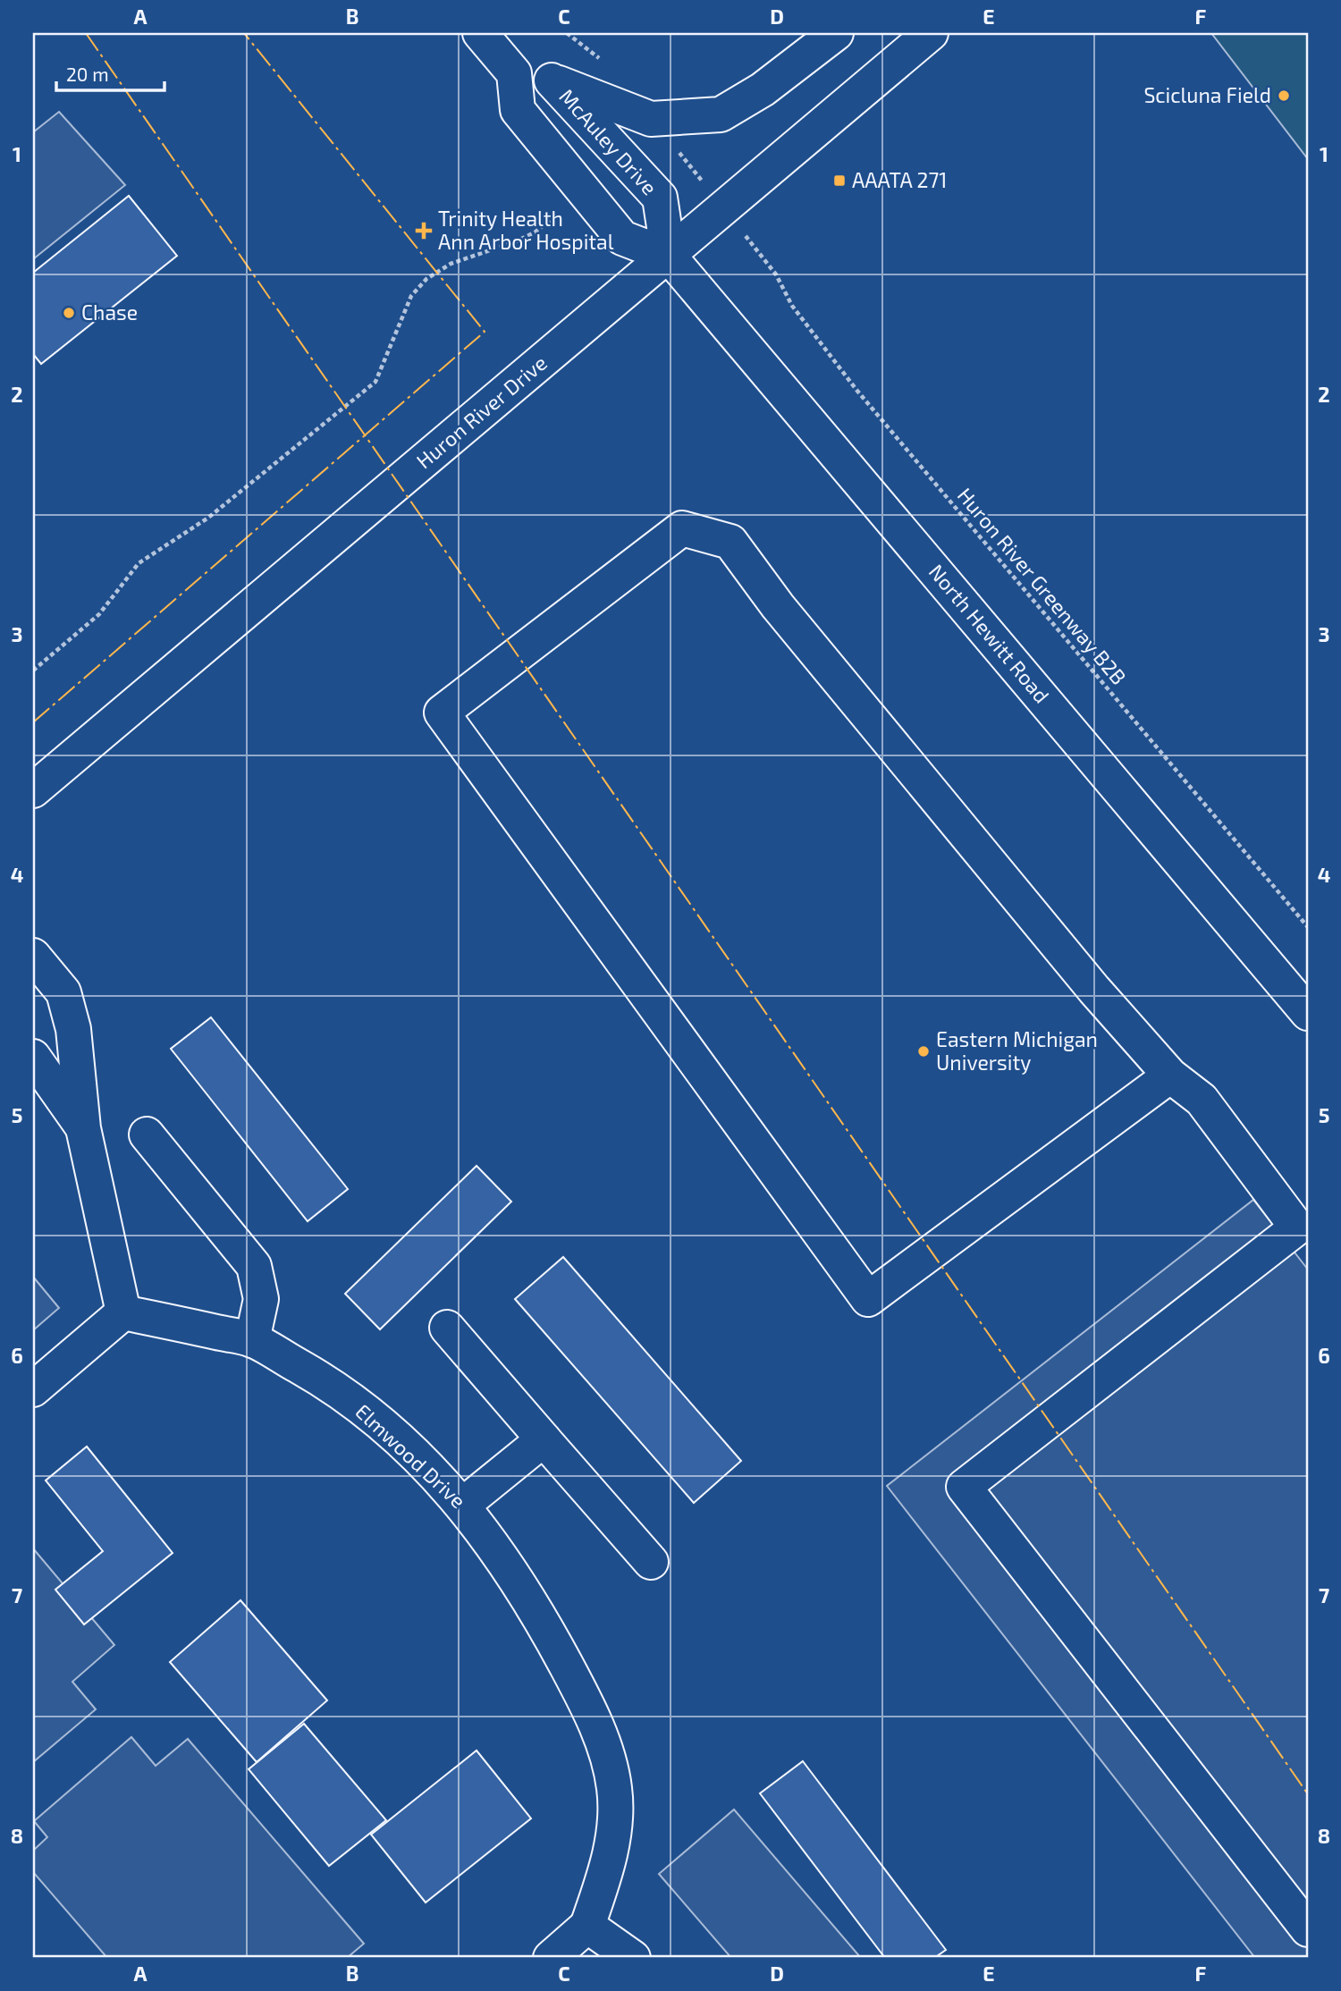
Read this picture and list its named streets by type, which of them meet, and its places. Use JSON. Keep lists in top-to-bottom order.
{
  "streets": {
    "street": [
      "McAuley Drive",
      "Huron River Drive",
      "North Hewitt Road",
      "Elmwood Drive"
    ],
    "path": ["Huron River Greenway B2B"]
  },
  "crossings": [
    ["McAuley Drive", "Huron River Drive"],
    ["McAuley Drive", "North Hewitt Road"],
    ["Huron River Drive", "North Hewitt Road"]
  ],
  "places": {
    "other": ["Scicluna Field", "Chase", "Eastern Michigan University"],
    "transit": ["AAATA 271"],
    "health": ["Trinity Health Ann Arbor Hospital"]
  },
  "scale_bar": "20 m",
  "grid": {
    "columns": [
      "A",
      "B",
      "C",
      "D",
      "E",
      "F"
    ],
    "rows": [
      "1",
      "2",
      "3",
      "4",
      "5",
      "6",
      "7",
      "8"
    ]
  }
}
